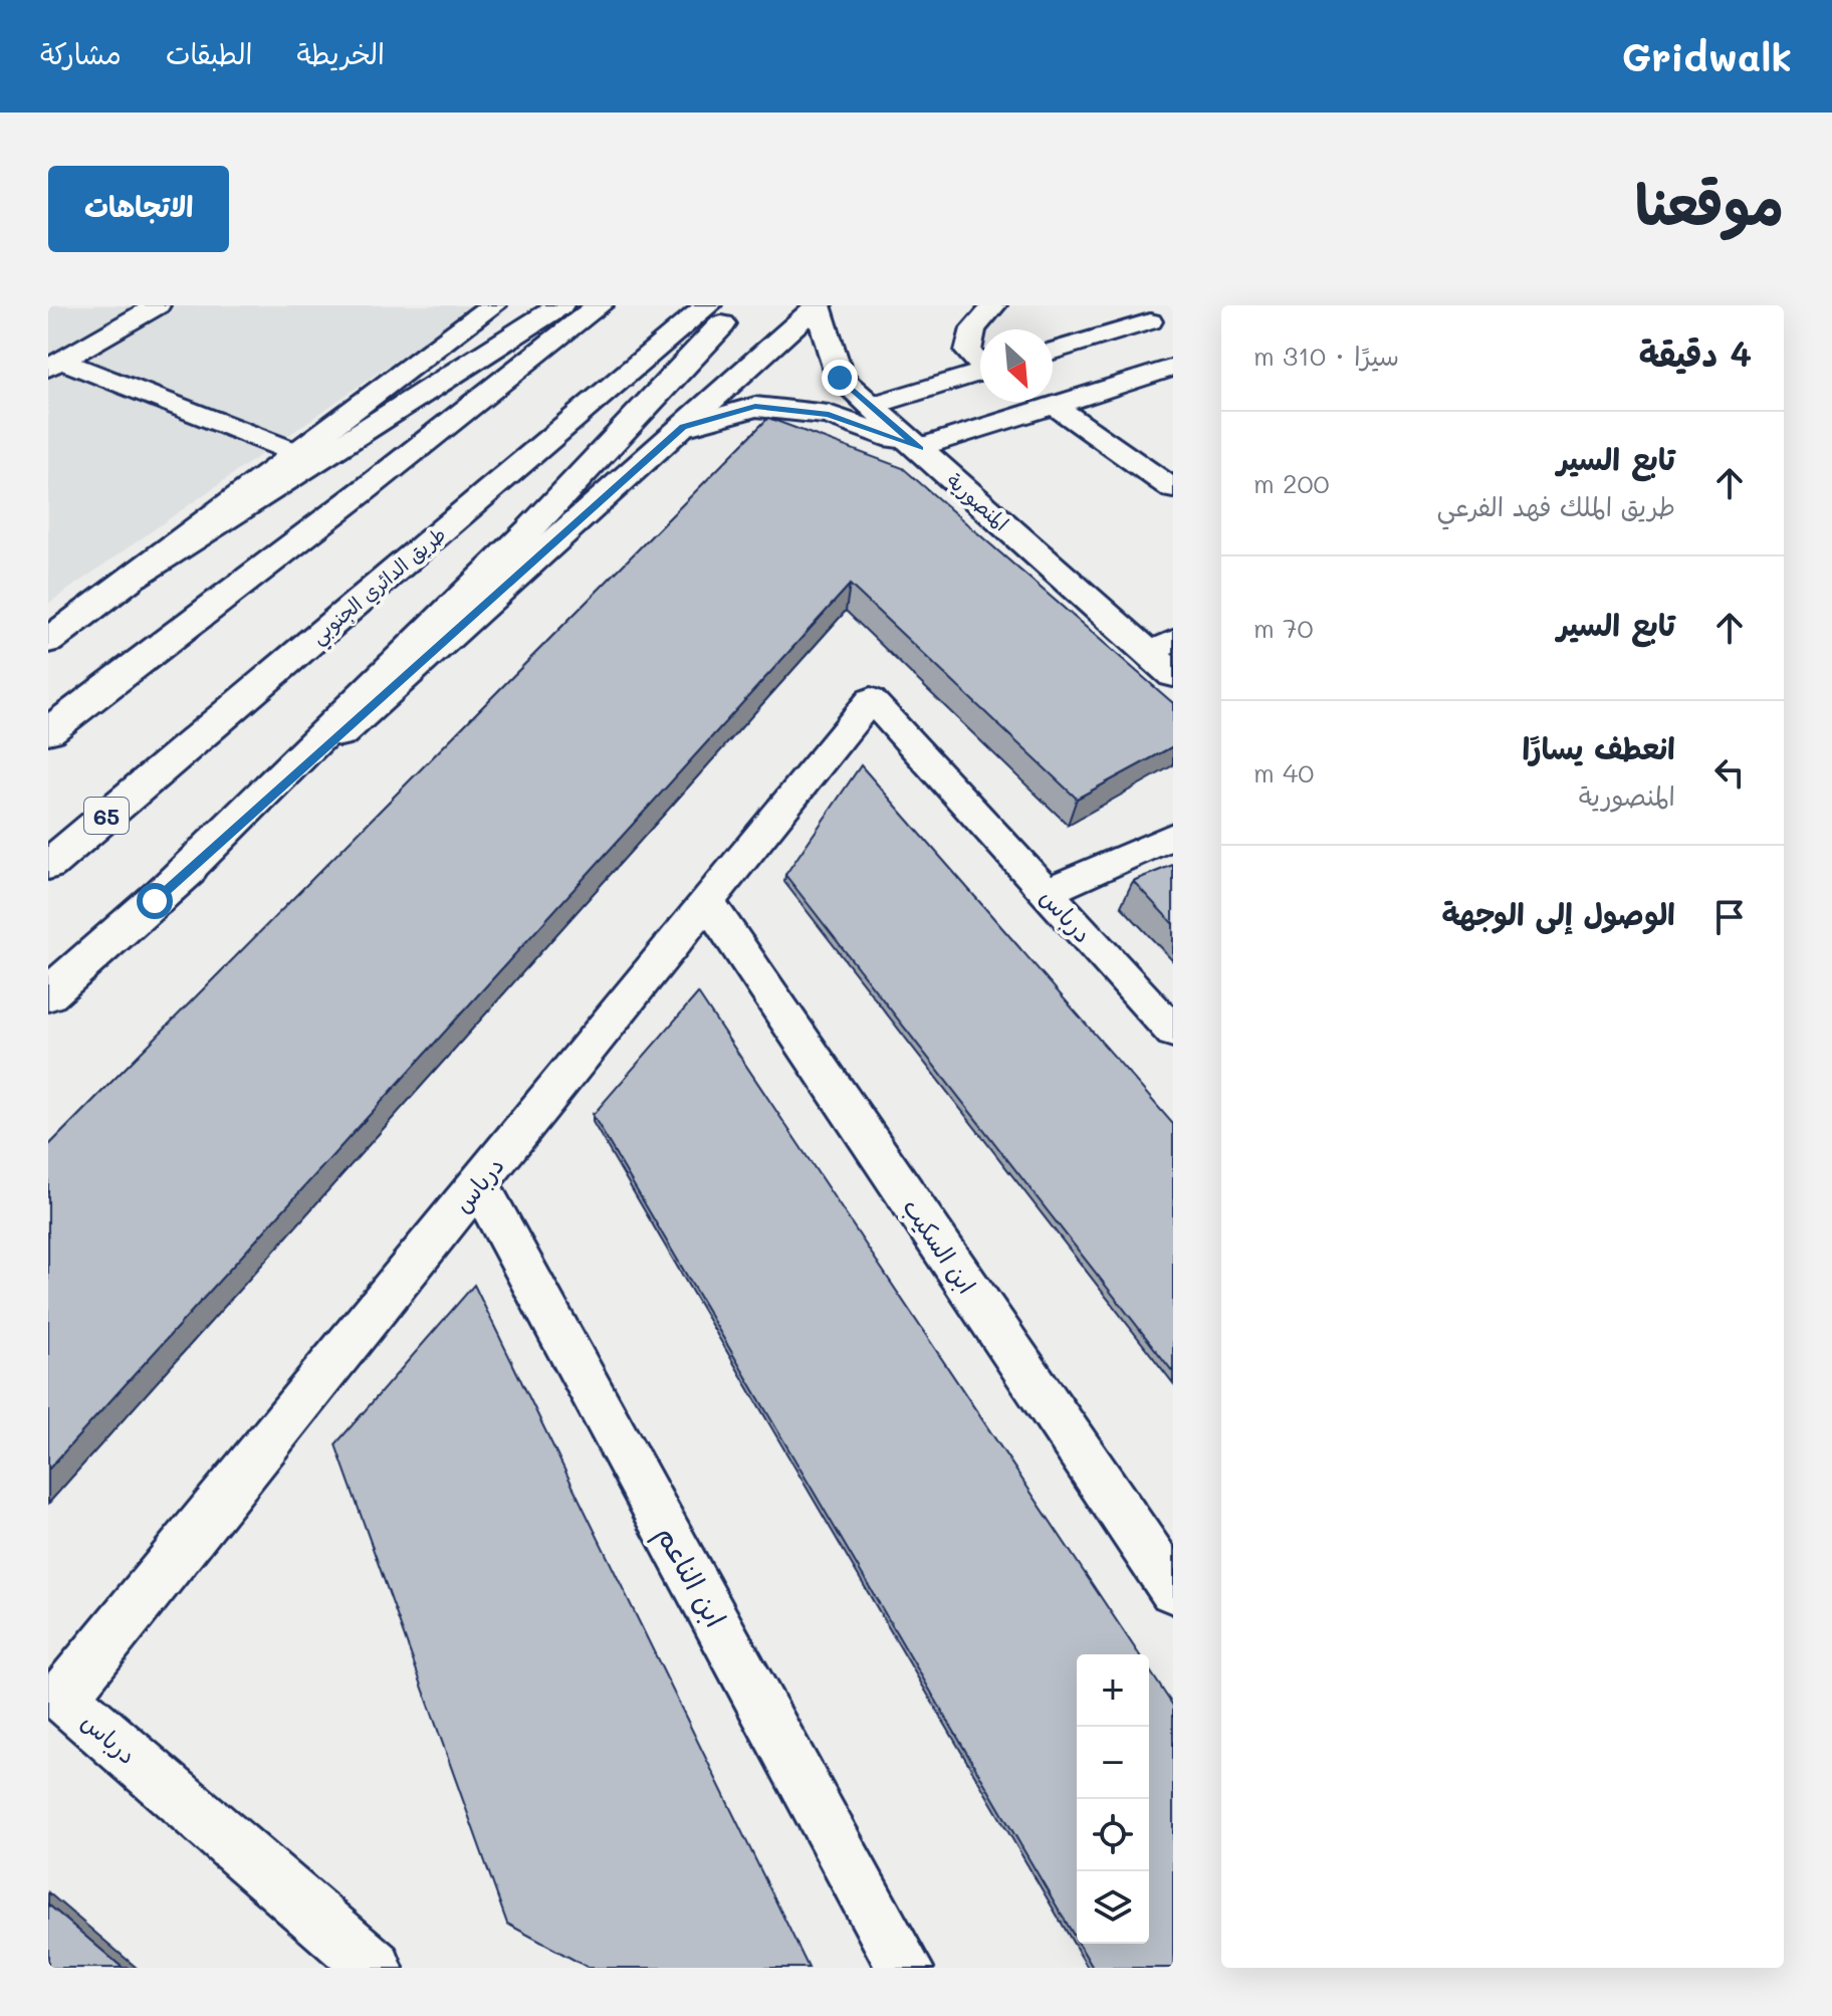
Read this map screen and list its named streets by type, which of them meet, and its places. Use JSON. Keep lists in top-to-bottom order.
{
  "streets": {
    "main road": ["المنصورية", "طريق الدائري الجنوبي", "65"],
    "street": ["درباس", "ابن السكيب", "ابن الناعم"]
  },
  "crossings": [
    ["درباس", "ابن السكيب"],
    ["درباس", "ابن الناعم"]
  ],
  "north": "bottom right",
  "page": {
    "header": "Gridwalk",
    "nav": ["الخريطة", "الطبقات", "مشاركة"],
    "title": "موقعنا",
    "buttons": "الاتجاهات",
    "heading": ["4 دقيقة", "سيرًا · 310 m"],
    "list": [
      ["تابع السير", "طريق الملك فهد الفرعي", "200 m"],
      ["تابع السير", "70 m"],
      ["انعطف يسارًا", "المنصورية", "40 m"],
      "الوصول إلى الوجهة"
    ],
    "map_buttons": ["+", "−"]
  }
}
